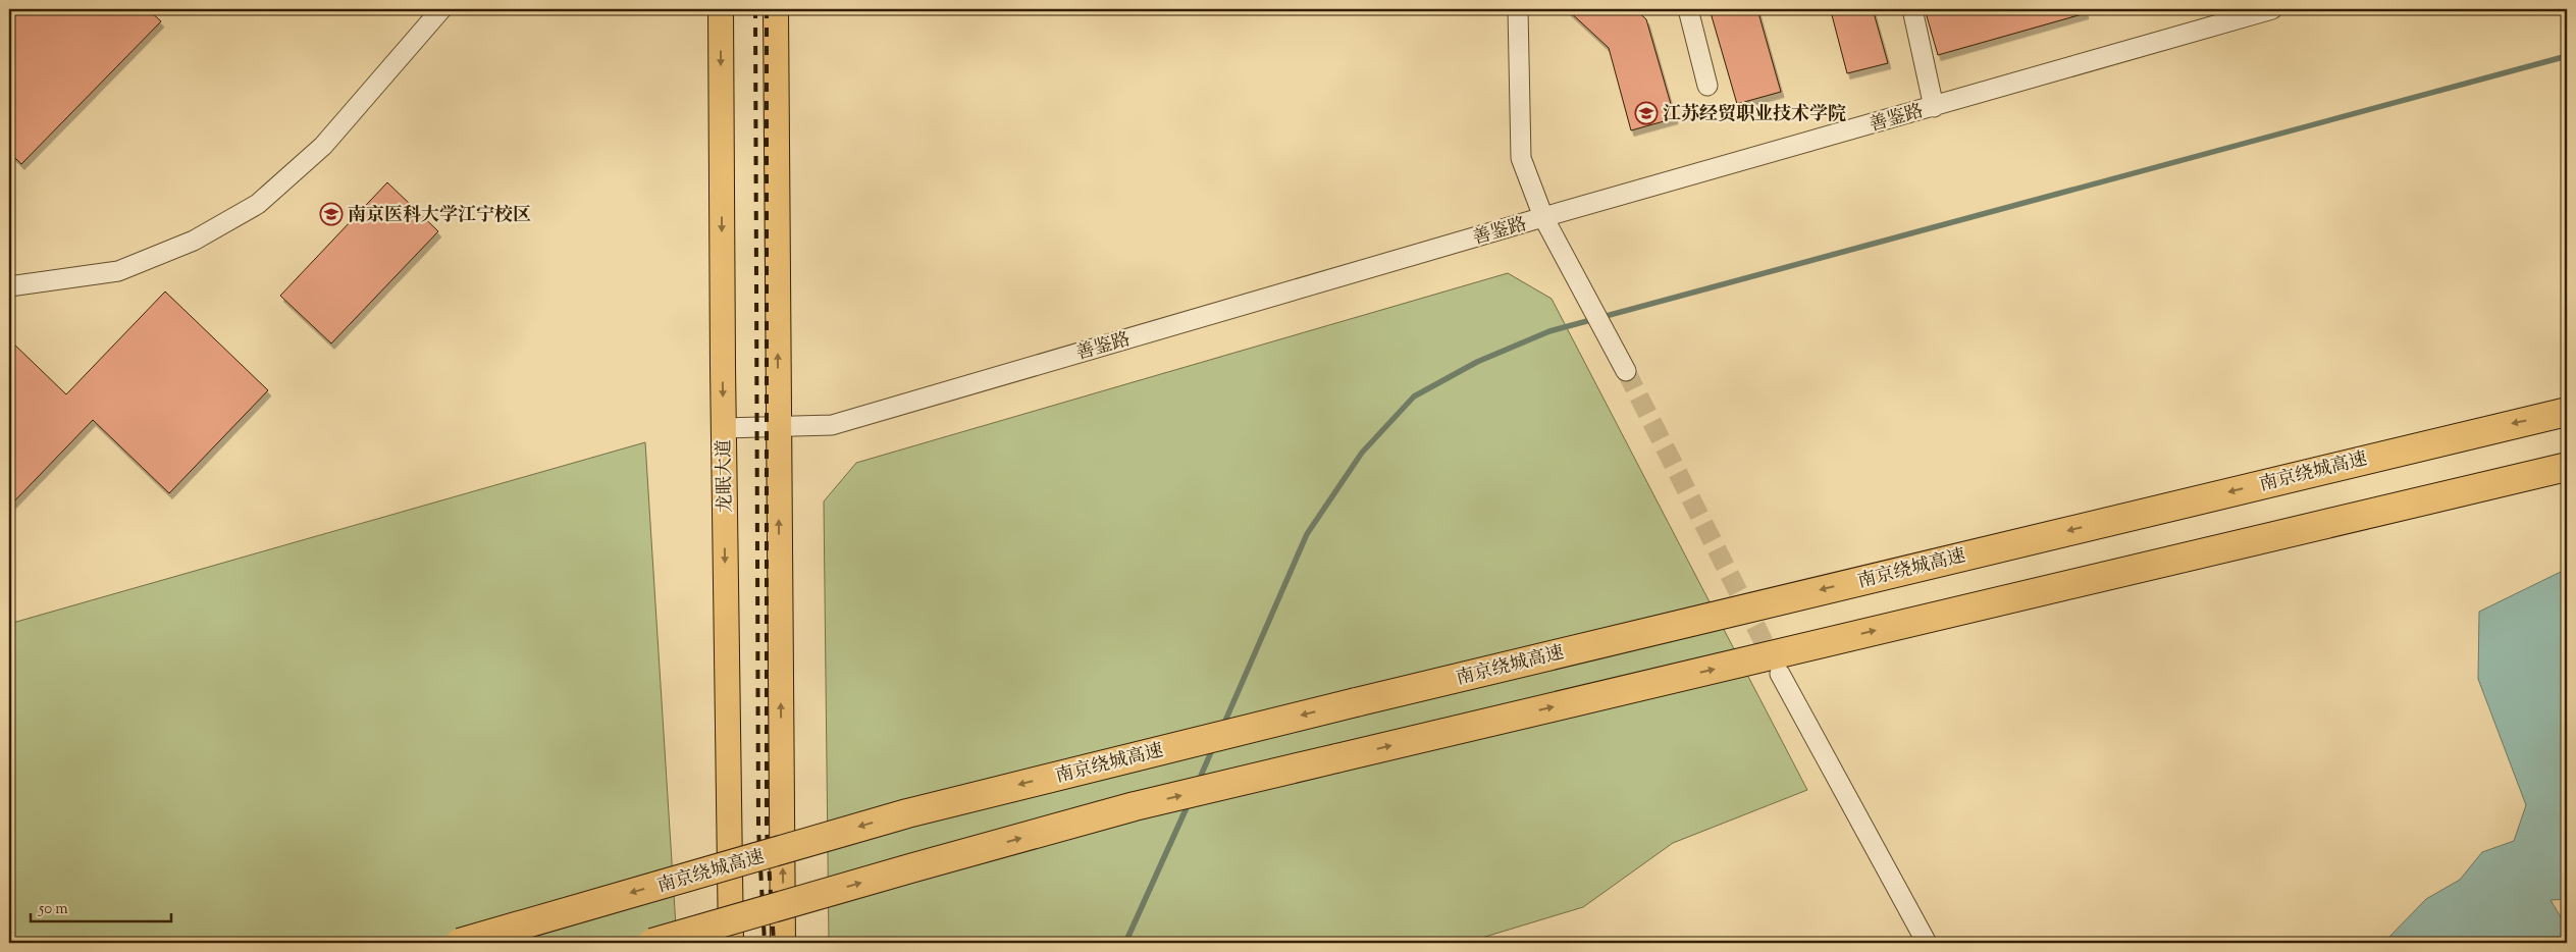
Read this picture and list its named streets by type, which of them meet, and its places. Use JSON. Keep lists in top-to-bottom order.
{
  "streets": {
    "highway": ["南京绕城高速"],
    "main road": ["龙眠大道"],
    "street": ["善鉴路"]
  },
  "crossings": [
    ["善鉴路", "龙眠大道"]
  ],
  "places": {
    "school or university": ["江苏经贸职业技术学院", "南京医科大学江宁校区"]
  },
  "scale_bar": "50 m"
}
